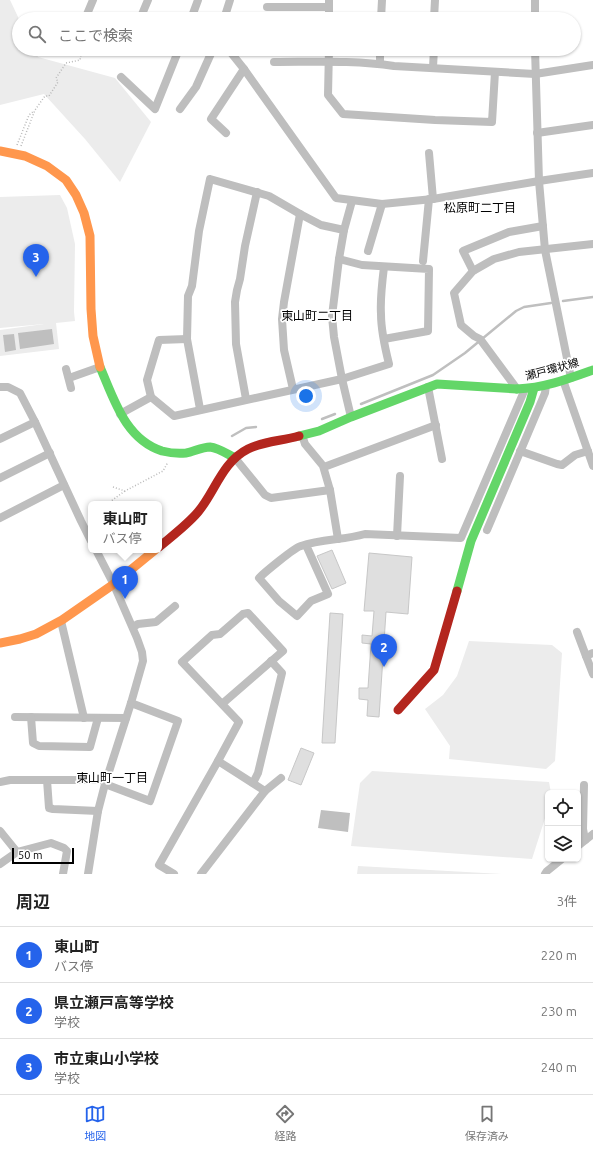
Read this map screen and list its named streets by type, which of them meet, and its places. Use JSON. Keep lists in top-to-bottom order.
{
  "streets": {
    "street": ["瀬戸環状線"]
  },
  "districts": ["松原町二丁目", "東山町二丁目", "東山町一丁目"],
  "scale_bar": "50 m",
  "page": {
    "search": "ここで検索",
    "pins": ["3", "1", "2"],
    "popup": ["東山町", "バス停"],
    "scale": "50 m",
    "heading": ["周辺", "3件"],
    "list": [
      {
        "mark": "1",
        "name": "東山町",
        "note": "バス停",
        "value": "220 m"
      },
      {
        "mark": "2",
        "name": "県立瀬戸高等学校",
        "note": "学校",
        "value": "230 m"
      },
      {
        "mark": "3",
        "name": "市立東山小学校",
        "note": "学校",
        "value": "240 m"
      }
    ],
    "nav": ["地図", "経路", "保存済み"]
  }
}
